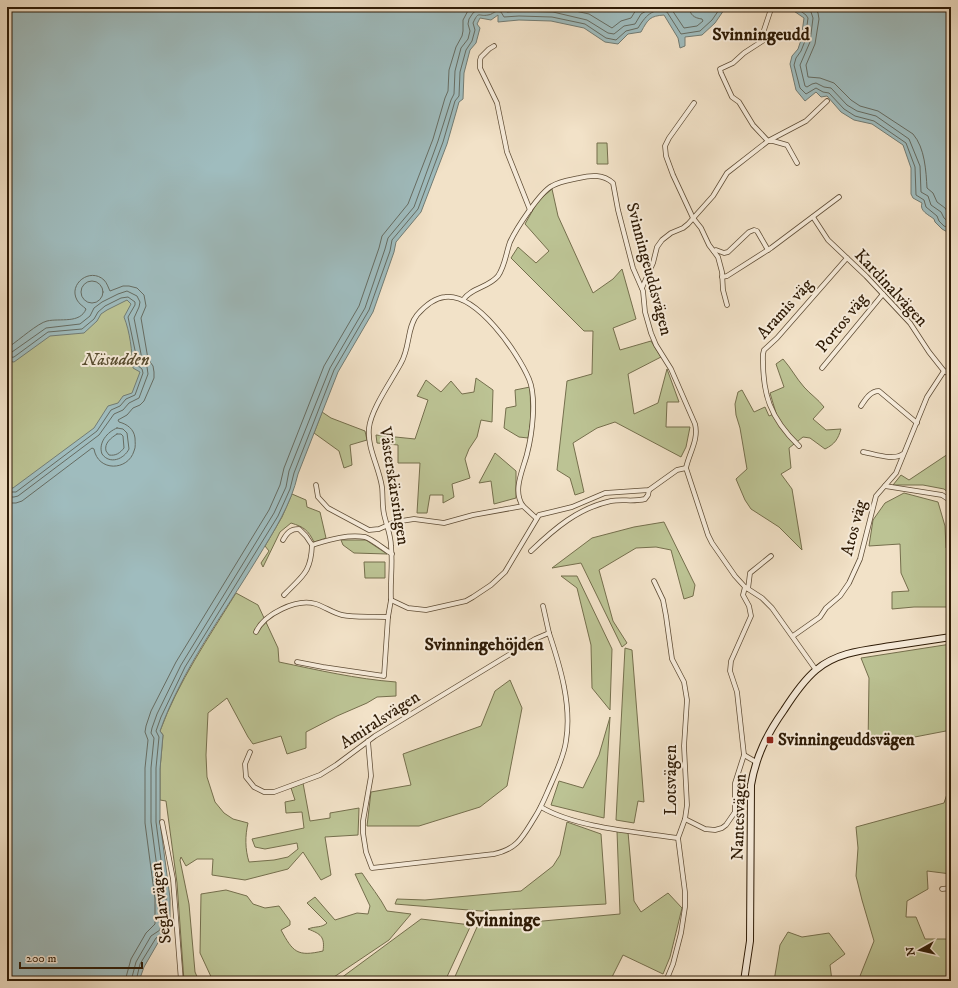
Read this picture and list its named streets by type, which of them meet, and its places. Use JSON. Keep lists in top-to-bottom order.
{
  "streets": {
    "street": [
      "Svinningeuddsvägen",
      "Kardinalvägen",
      "Aramis väg",
      "Portos väg",
      "Västerskärsringen",
      "Atos väg",
      "Amiralsvägen",
      "Lotsvägen",
      "Nantesvägen",
      "Seglarvägen"
    ]
  },
  "crossings": [
    ["Svinningeuddsvägen", "Västerskärsringen"],
    ["Kardinalvägen", "Aramis väg"],
    ["Kardinalvägen", "Portos väg"],
    ["Kardinalvägen", "Atos väg"]
  ],
  "districts": ["Svinningeudd", "Svinningehöjden", "Svinninge"],
  "parks": ["Näsudden"],
  "places": {
    "transit": ["Svinningeuddsvägen"]
  },
  "scale_bar": "200 m",
  "north": "left"
}
